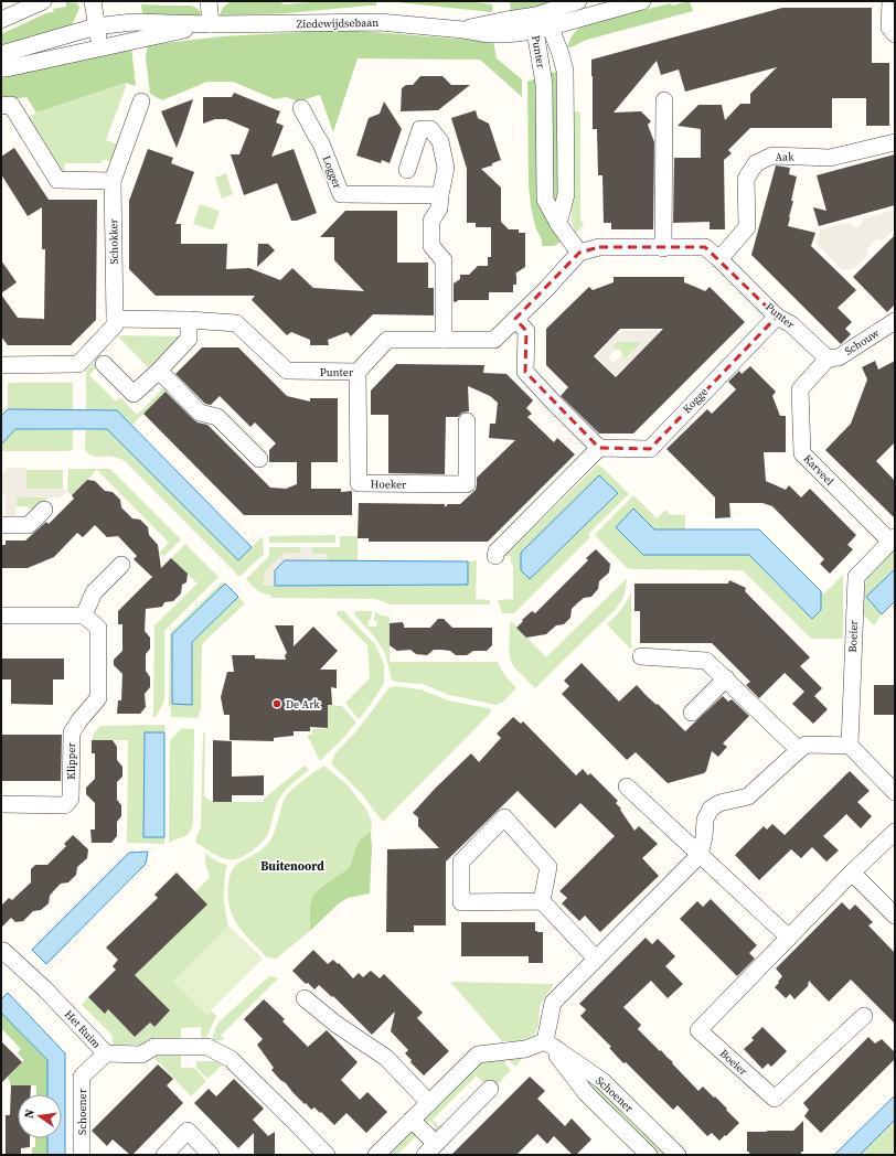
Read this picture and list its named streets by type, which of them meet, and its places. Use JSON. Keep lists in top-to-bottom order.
{
  "streets": {
    "street": [
      "Ziedewijdsebaan",
      "Punter",
      "Aak",
      "Logger",
      "Schokker",
      "Schouw",
      "Kogge",
      "Karveel",
      "Hoeker",
      "Boeier",
      "Klipper",
      "Het Ruim",
      "Schoener"
    ]
  },
  "crossings": [
    ["Ziedewijdsebaan", "Punter"],
    ["Punter", "Aak"],
    ["Punter", "Schokker"],
    ["Punter", "Schouw"],
    ["Punter", "Kogge"],
    ["Punter", "Karveel"],
    ["Punter", "Hoeker"],
    ["Schouw", "Karveel"],
    ["Karveel", "Boeier"],
    ["Het Ruim", "Schoener"]
  ],
  "districts": ["Buitenoord"],
  "places": ["De Ark"],
  "north": "left"
}
